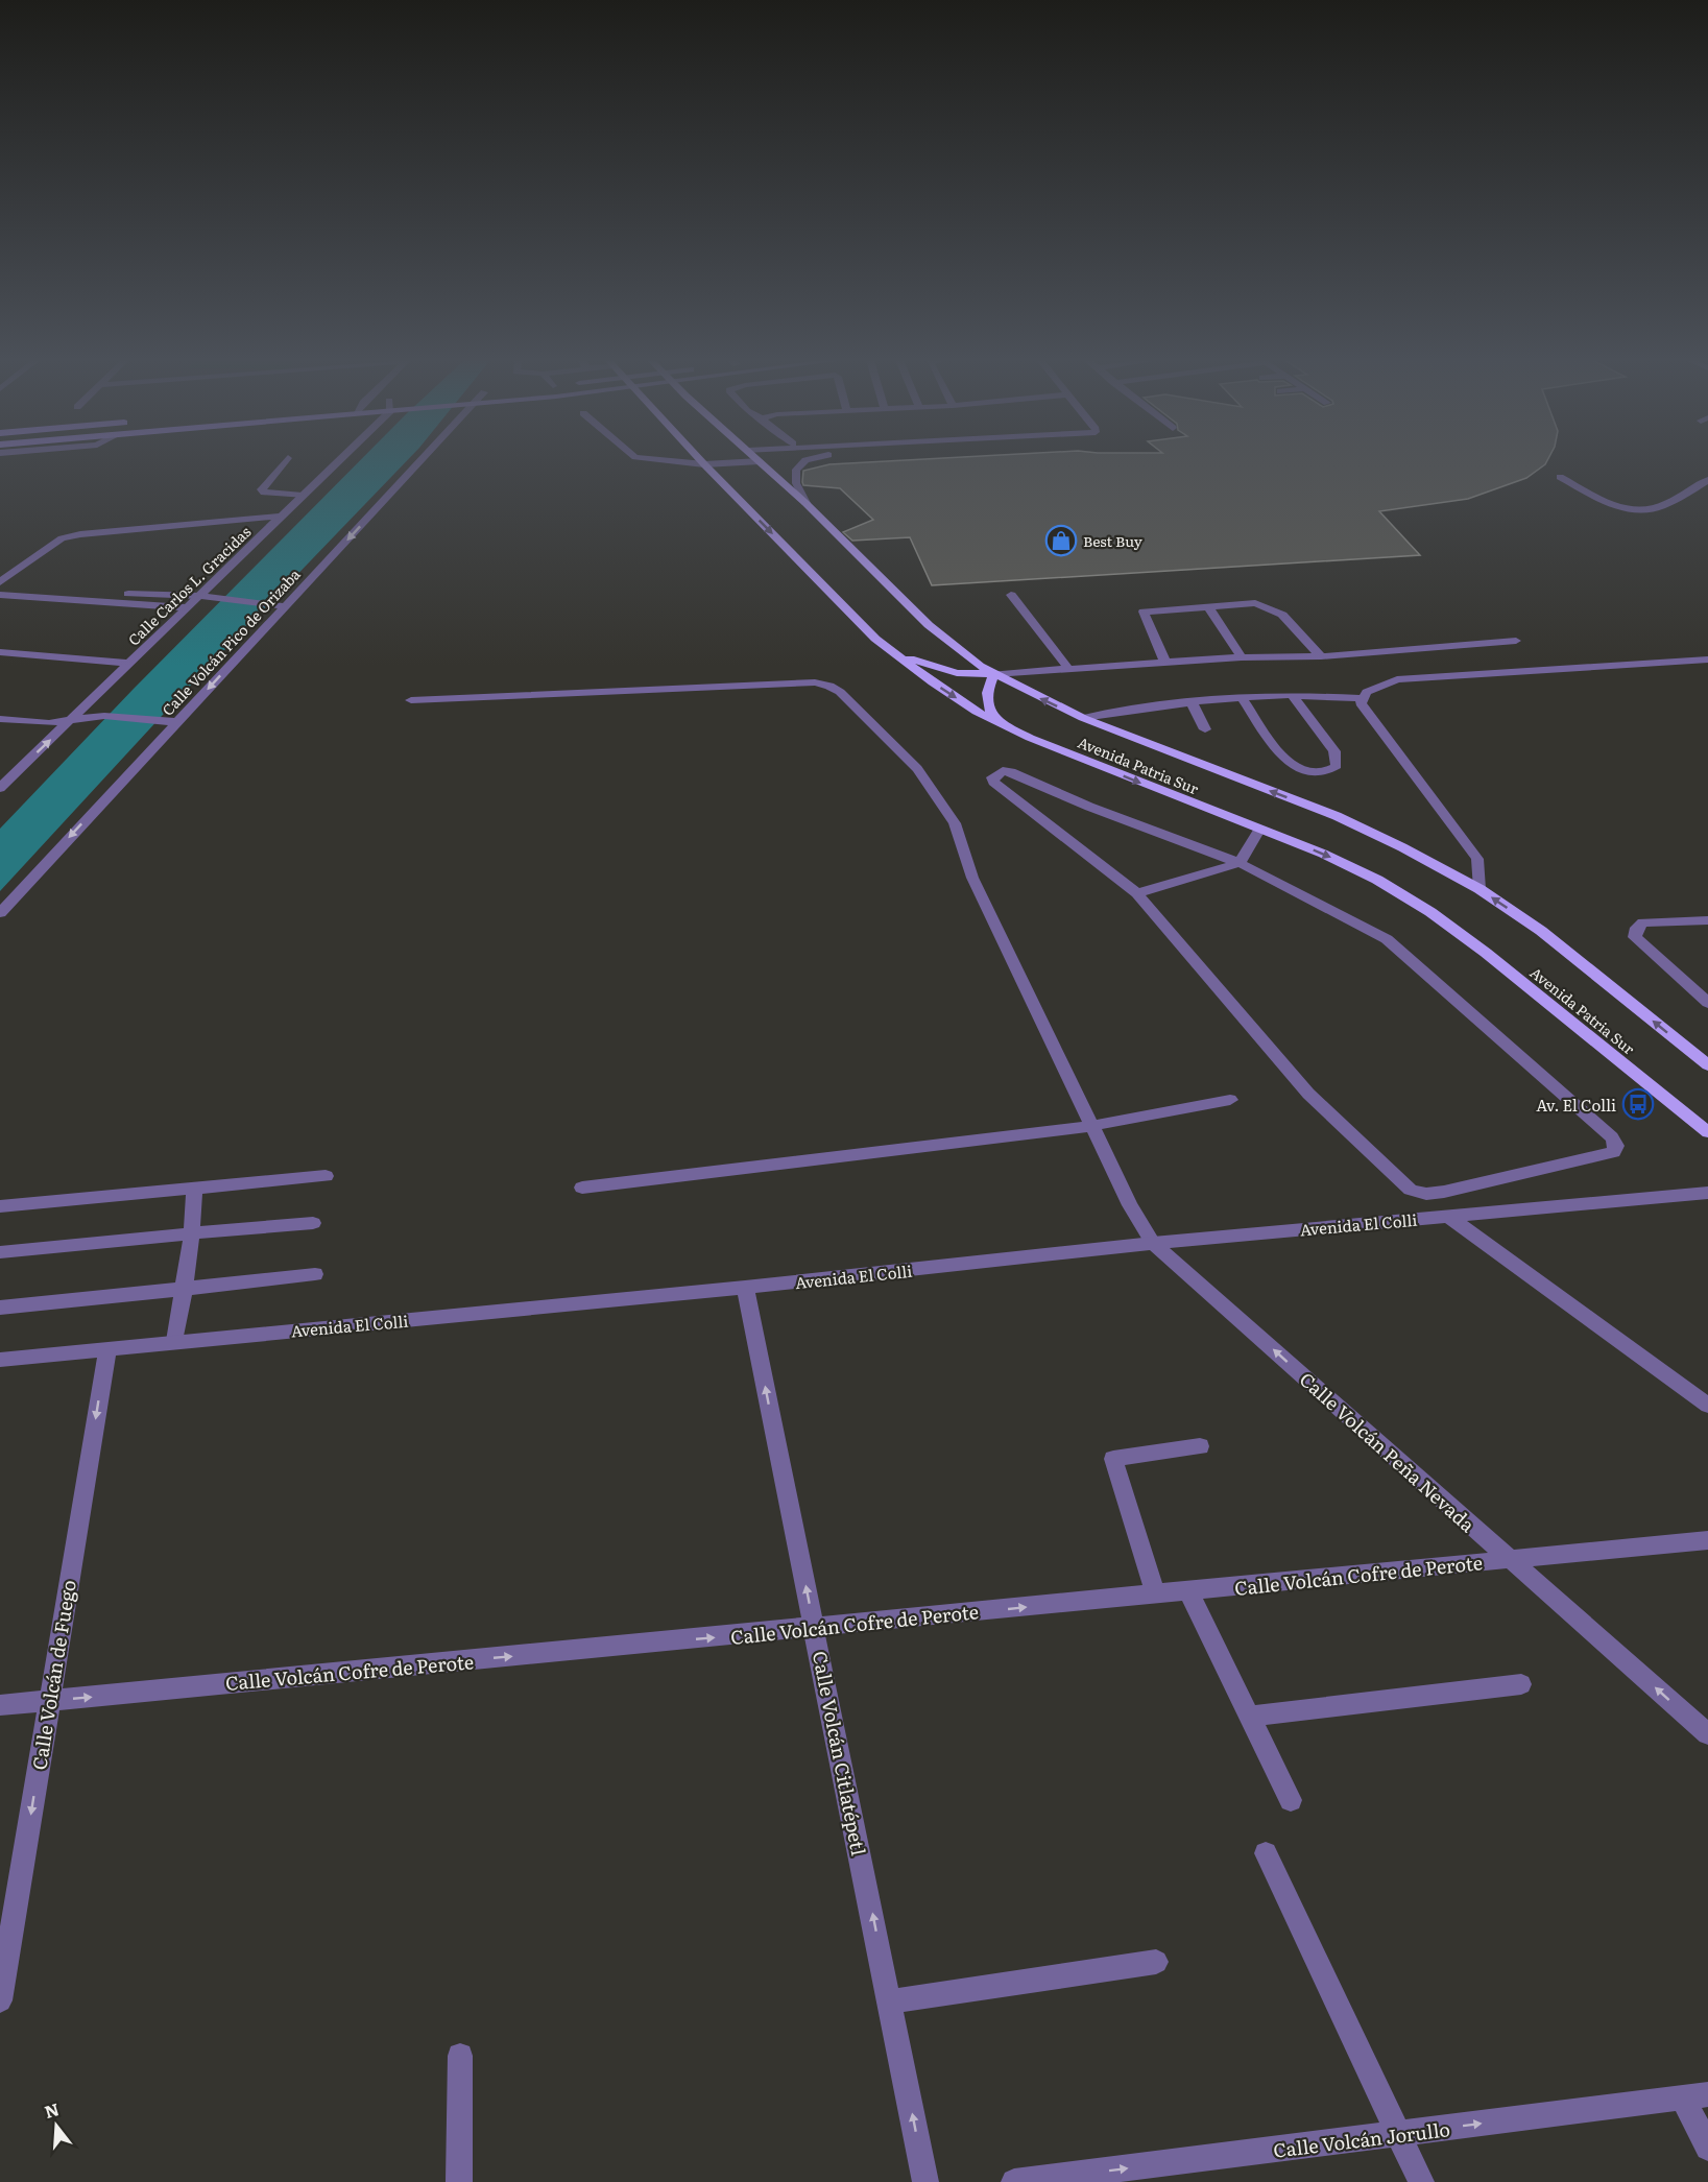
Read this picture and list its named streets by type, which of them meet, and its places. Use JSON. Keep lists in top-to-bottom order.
{
  "streets": {
    "main road": ["Avenida Patria Sur"],
    "street": [
      "Calle Carlos L. Gracidas",
      "Calle Volcán Pico de Orizaba",
      "Avenida El Colli",
      "Calle Volcán Peña Nevada",
      "Calle Volcán Cofre de Perote",
      "Calle Volcán de Fuego",
      "Calle Volcán Citlatépetl",
      "Calle Volcán Jorullo"
    ]
  },
  "crossings": [
    ["Avenida El Colli", "Calle Volcán Peña Nevada"],
    ["Avenida El Colli", "Calle Volcán de Fuego"],
    ["Avenida El Colli", "Calle Volcán Citlatépetl"],
    ["Calle Volcán Peña Nevada", "Calle Volcán Cofre de Perote"],
    ["Calle Volcán Cofre de Perote", "Calle Volcán de Fuego"],
    ["Calle Volcán Cofre de Perote", "Calle Volcán Citlatépetl"]
  ],
  "one_way": [
    "Calle Volcán Pico de Orizaba",
    "Calle Volcán Peña Nevada",
    "Calle Volcán Cofre de Perote",
    "Calle Volcán de Fuego",
    "Calle Volcán Citlatépetl",
    "Calle Volcán Jorullo"
  ],
  "places": {
    "shop": ["Best Buy"],
    "bus stop": ["Av. El Colli"]
  },
  "north": "top"
}
